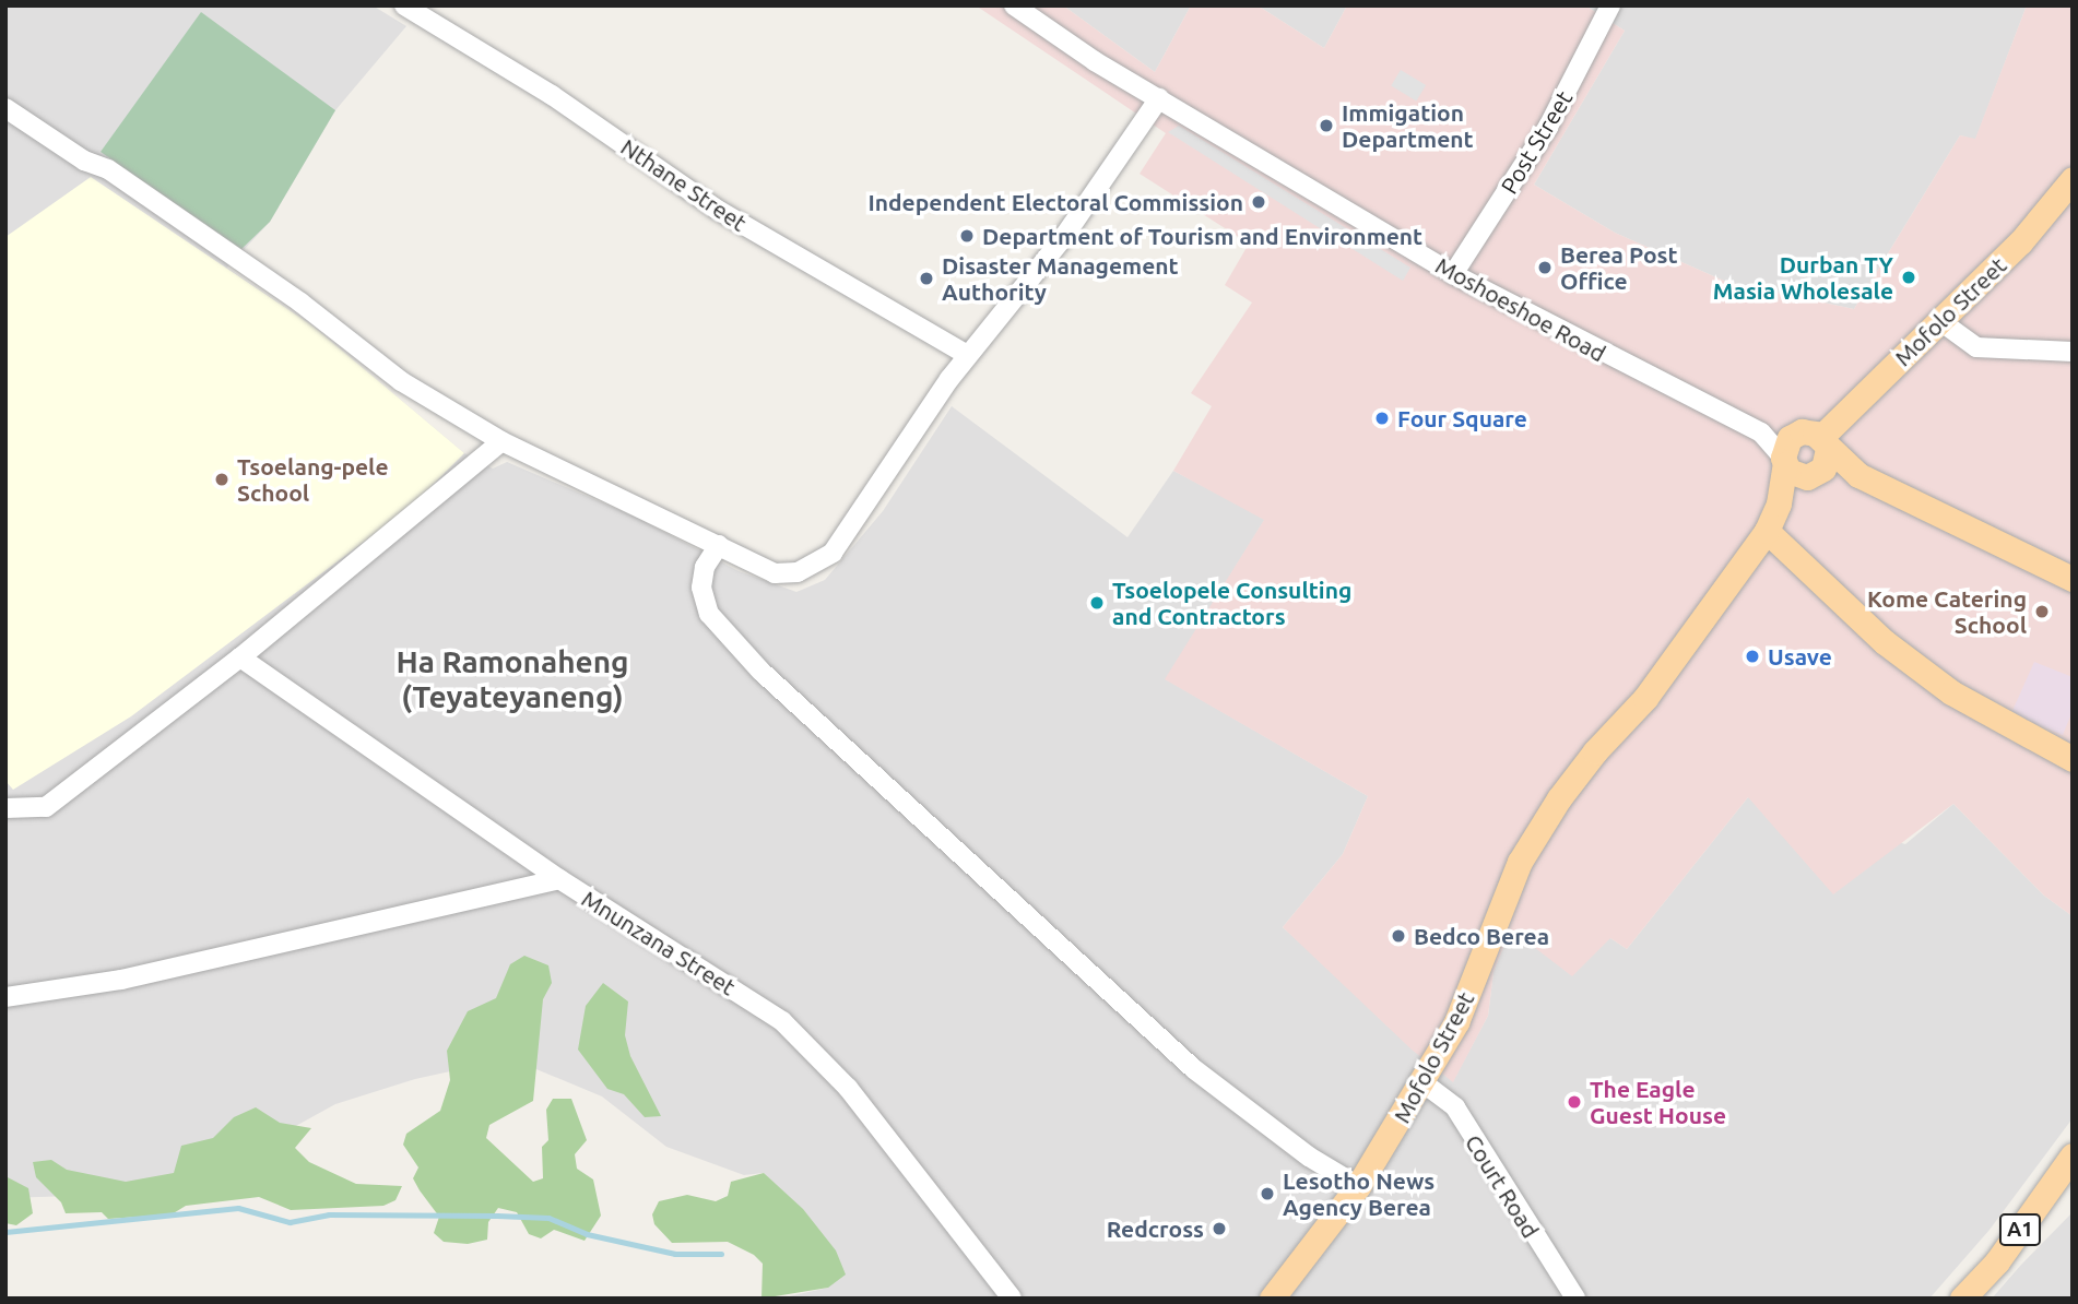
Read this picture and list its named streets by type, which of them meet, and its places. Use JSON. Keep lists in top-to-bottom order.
{
  "streets": {
    "main road": ["Mofolo Street", "A1"],
    "street": [
      "Post Street",
      "Nthane Street",
      "Moshoeshoe Road",
      "Mnunzana Street",
      "Court Road"
    ]
  },
  "crossings": [
    ["Post Street", "Moshoeshoe Road"],
    ["Moshoeshoe Road", "Mofolo Street"],
    ["Mofolo Street", "Court Road"]
  ],
  "districts": ["Ha Ramonaheng (Teyateyaneng)"],
  "places": [
    "Immigation Department",
    "Independent Electoral Commission",
    "Department of Tourism and Environment",
    "Berea Post Office",
    "Durban TY Masia Wholesale",
    "Disaster Management Authority",
    "Four Square",
    "Tsoelang-pele School",
    "Tsoelopele Consulting and Contractors",
    "Kome Catering School",
    "Usave",
    "Bedco Berea",
    "The Eagle Guest House",
    "Lesotho News Agency Berea",
    "Redcross"
  ]
}
